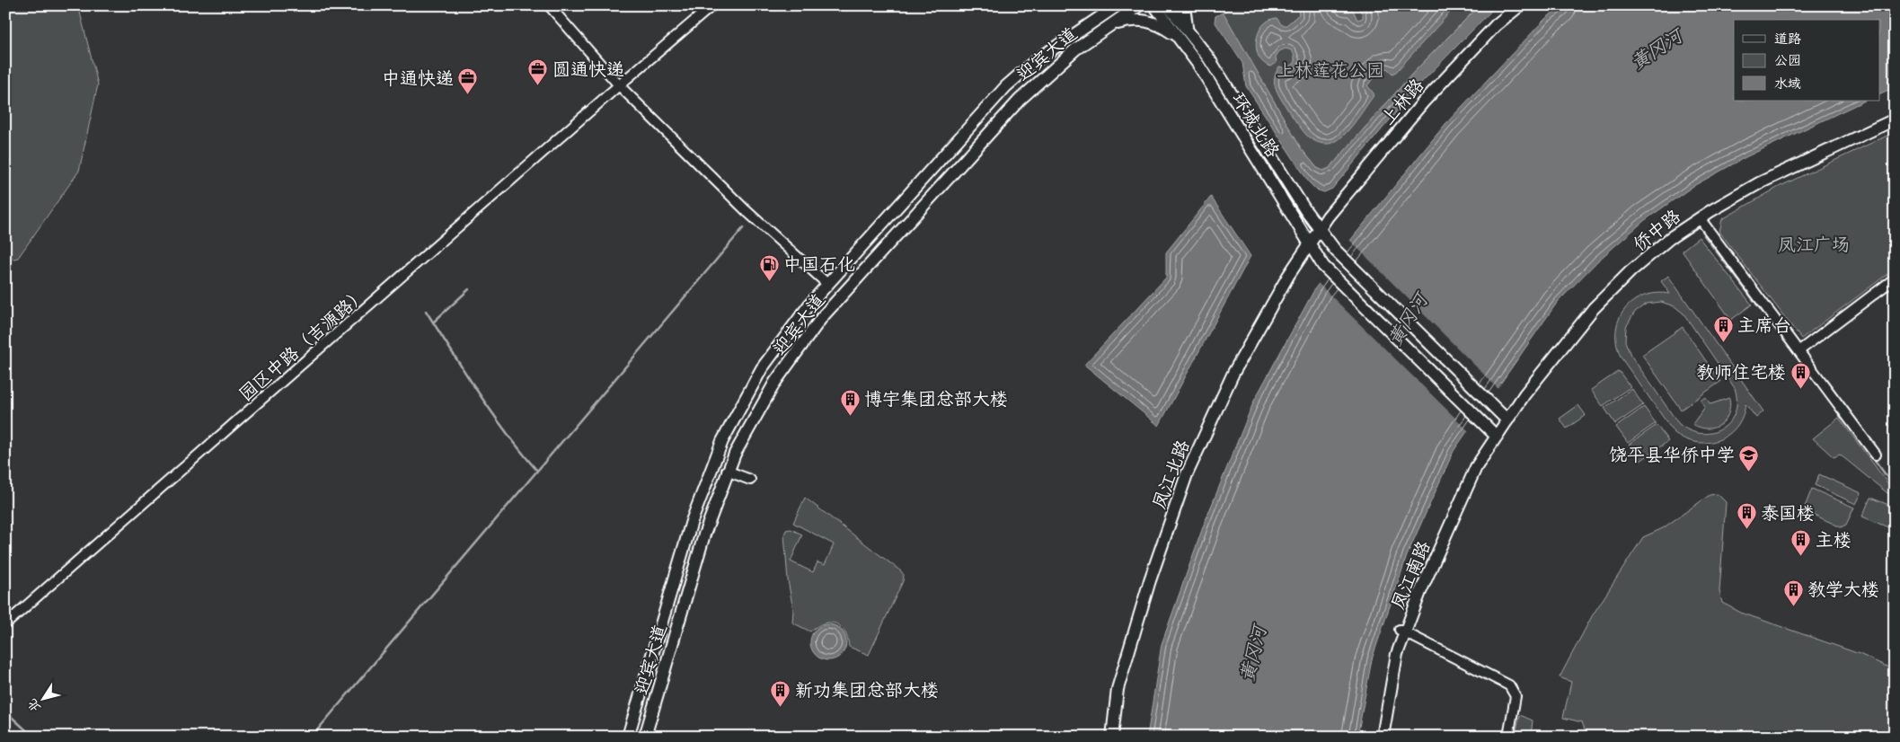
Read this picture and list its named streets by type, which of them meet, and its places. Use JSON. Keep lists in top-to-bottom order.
{
  "streets": {
    "main road": [
      "迎宾大道",
      "上林路",
      "环城北路",
      "侨中路",
      "凤江北路",
      "凤江南路"
    ],
    "street": ["园区中路（吉源路）"]
  },
  "crossings": [
    ["上林路", "环城北路"],
    ["上林路", "凤江北路"],
    ["环城北路", "侨中路"],
    ["环城北路", "凤江北路"],
    ["环城北路", "凤江南路"],
    ["侨中路", "凤江南路"]
  ],
  "water": ["黄冈河"],
  "parks": ["上林莲花公园", "凤江广场"],
  "places": {
    "office": ["圆通快递", "中通快递"],
    "fuel station": ["中国石化"],
    "building": [
      "主席台",
      "教师住宅楼",
      "博宇集团总部大楼",
      "泰国楼",
      "主楼",
      "教学大楼",
      "新功集团总部大楼"
    ],
    "school or university": ["饶平县华侨中学"]
  },
  "legend": ["道路", "公园", "水域"],
  "north": "bottom left"
}
